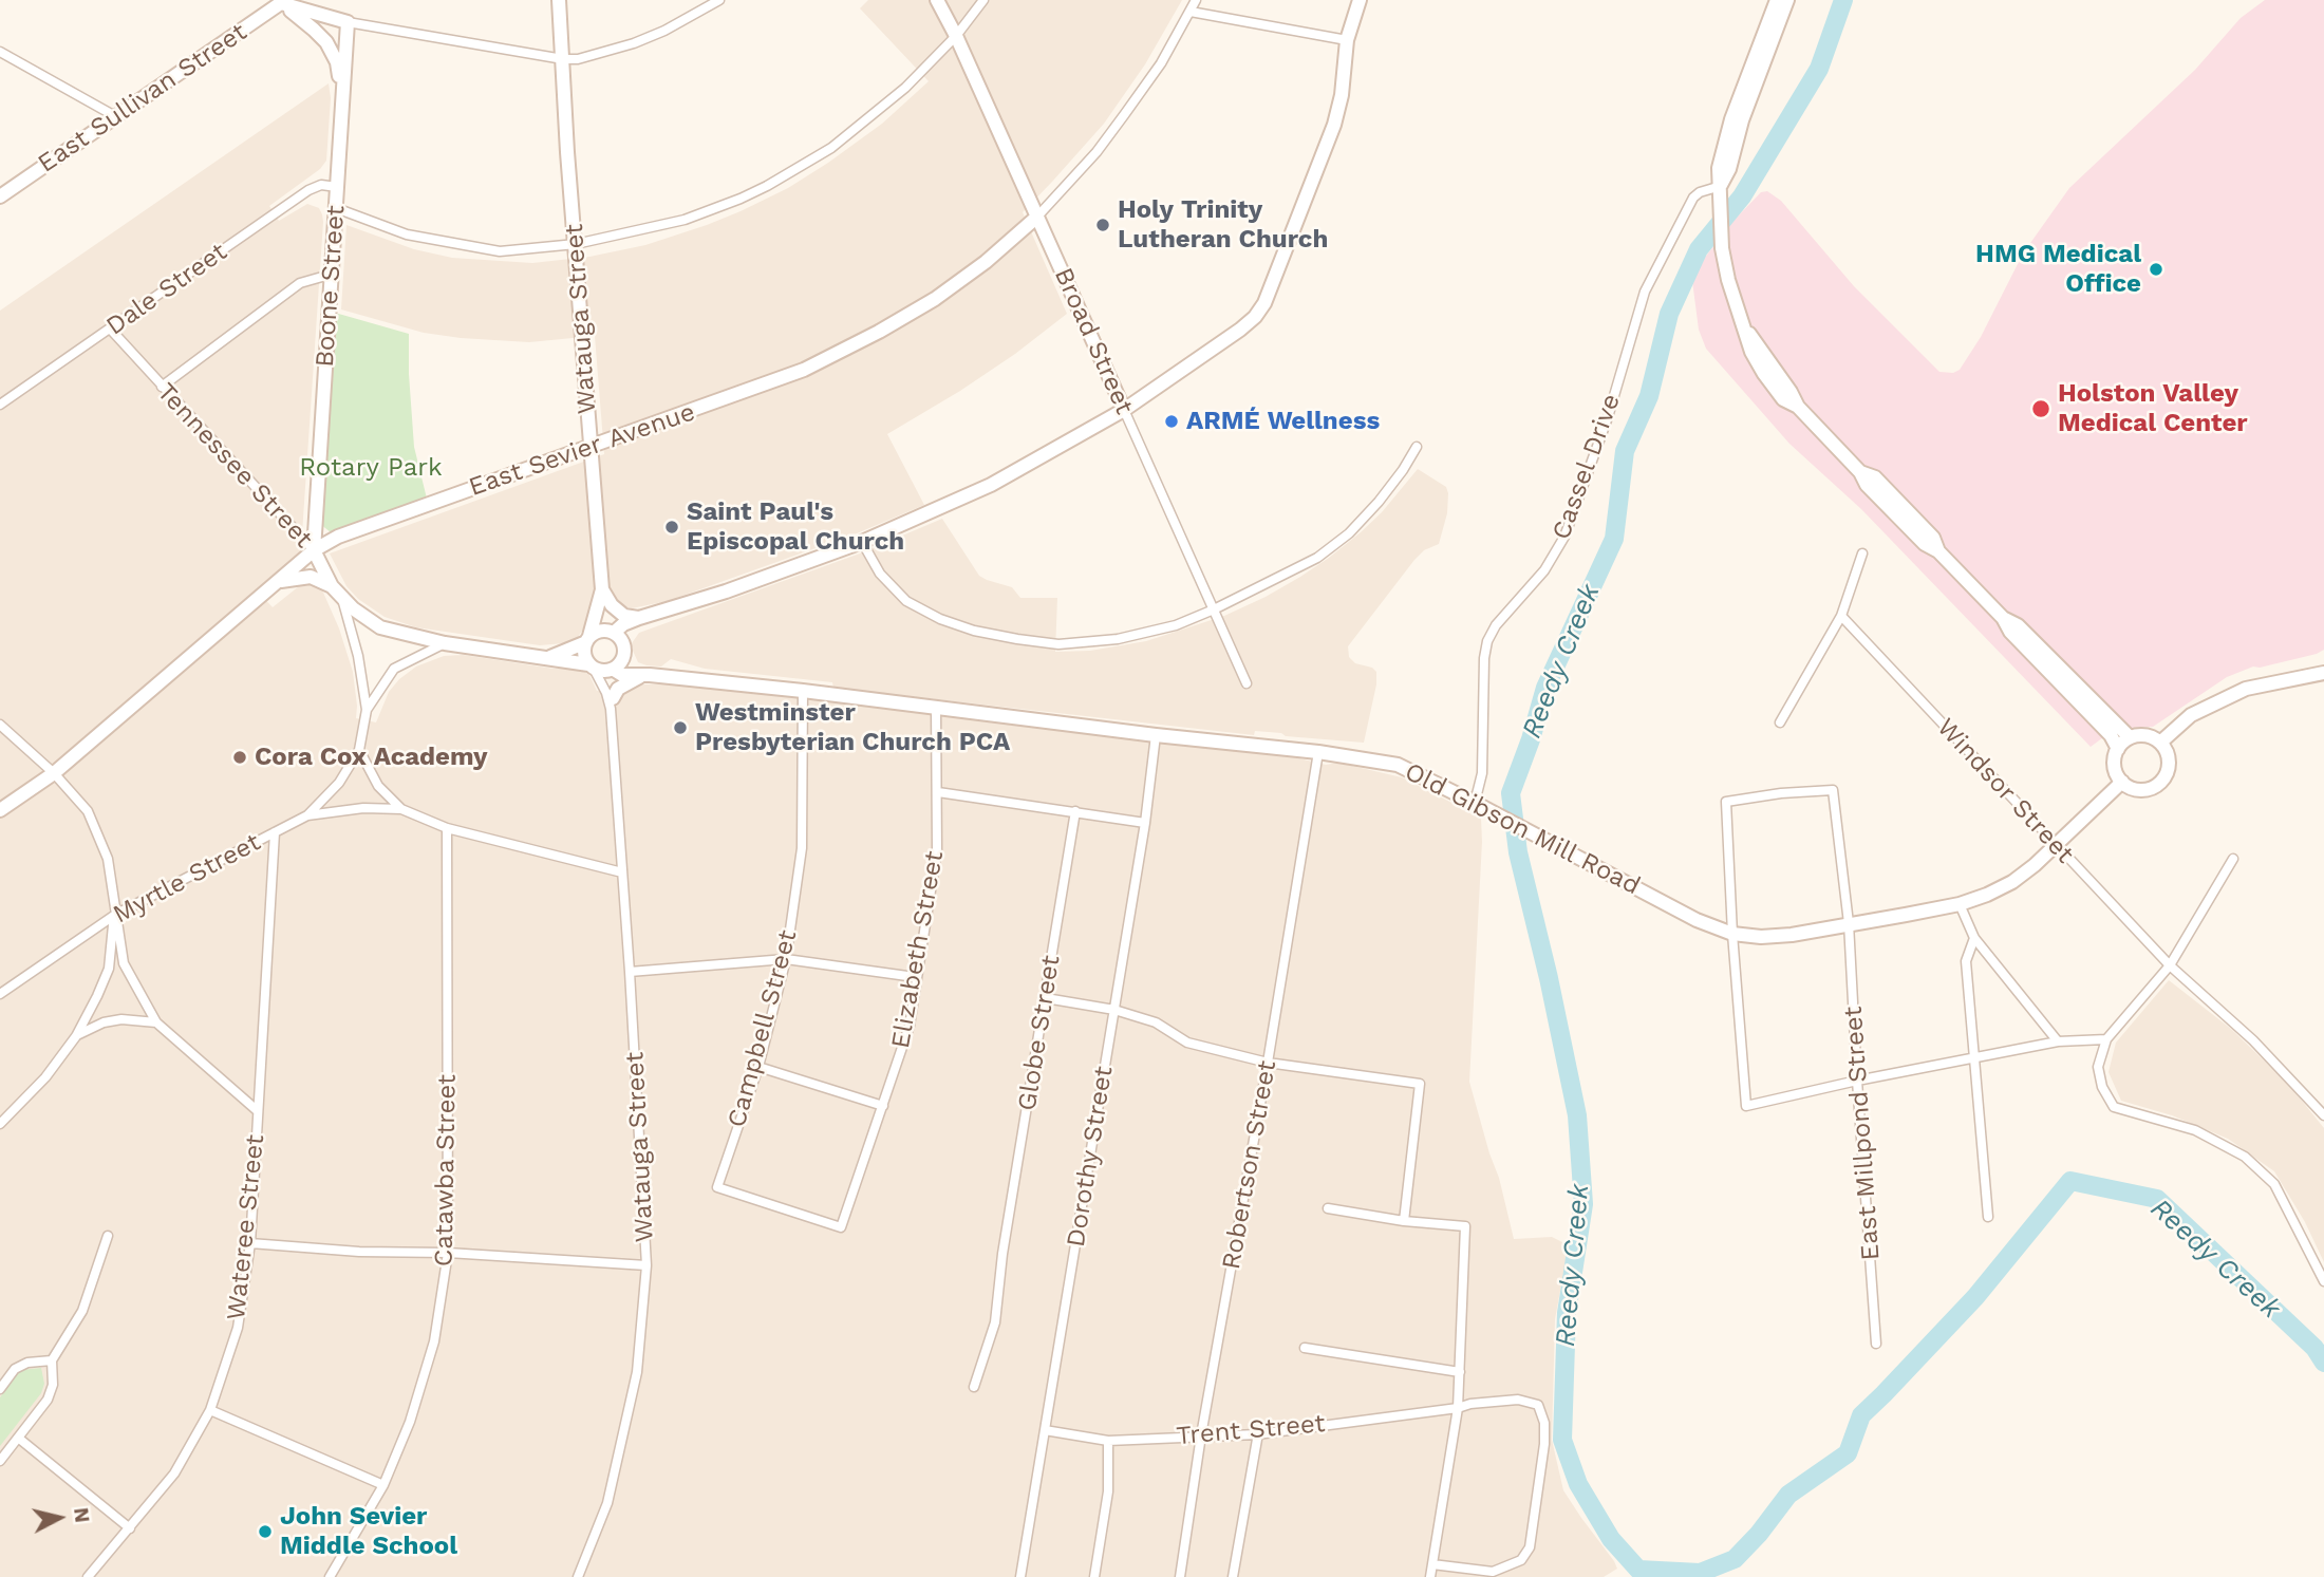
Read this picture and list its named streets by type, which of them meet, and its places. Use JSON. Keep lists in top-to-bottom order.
{
  "streets": {
    "street": [
      "East Sullivan Street",
      "Boone Street",
      "Dale Street",
      "Watauga Street",
      "Broad Street",
      "East Sevier Avenue",
      "Tennessee Street",
      "Cassel Drive",
      "Windsor Street",
      "Old Gibson Mill Road",
      "Myrtle Street",
      "Elizabeth Street",
      "Campbell Street",
      "Globe Street",
      "East Millpond Street",
      "Dorothy Street",
      "Robertson Street",
      "Catawba Street",
      "Wateree Street",
      "Trent Street"
    ]
  },
  "crossings": [
    ["Boone Street", "Dale Street"],
    ["Boone Street", "East Sevier Avenue"],
    ["Boone Street", "Tennessee Street"],
    ["Dale Street", "Tennessee Street"],
    ["Watauga Street", "East Sevier Avenue"],
    ["Watauga Street", "Old Gibson Mill Road"],
    ["Broad Street", "East Sevier Avenue"],
    ["East Sevier Avenue", "Tennessee Street"],
    ["Tennessee Street", "Myrtle Street"],
    ["Cassel Drive", "Old Gibson Mill Road"],
    ["Windsor Street", "Old Gibson Mill Road"],
    ["Old Gibson Mill Road", "Elizabeth Street"],
    ["Old Gibson Mill Road", "Campbell Street"],
    ["Old Gibson Mill Road", "East Millpond Street"],
    ["Old Gibson Mill Road", "Dorothy Street"],
    ["Old Gibson Mill Road", "Robertson Street"],
    ["Myrtle Street", "Wateree Street"],
    ["Elizabeth Street", "Campbell Street"],
    ["Dorothy Street", "Trent Street"],
    ["Robertson Street", "Trent Street"]
  ],
  "water": ["Reedy Creek"],
  "parks": ["Rotary Park"],
  "places": [
    "Holy Trinity Lutheran Church",
    "HMG Medical Office",
    "Holston Valley Medical Center",
    "ARMÉ Wellness",
    "Saint Paul's Episcopal Church",
    "Westminster Presbyterian Church PCA",
    "Cora Cox Academy",
    "John Sevier Middle School"
  ],
  "north": "right"
}
